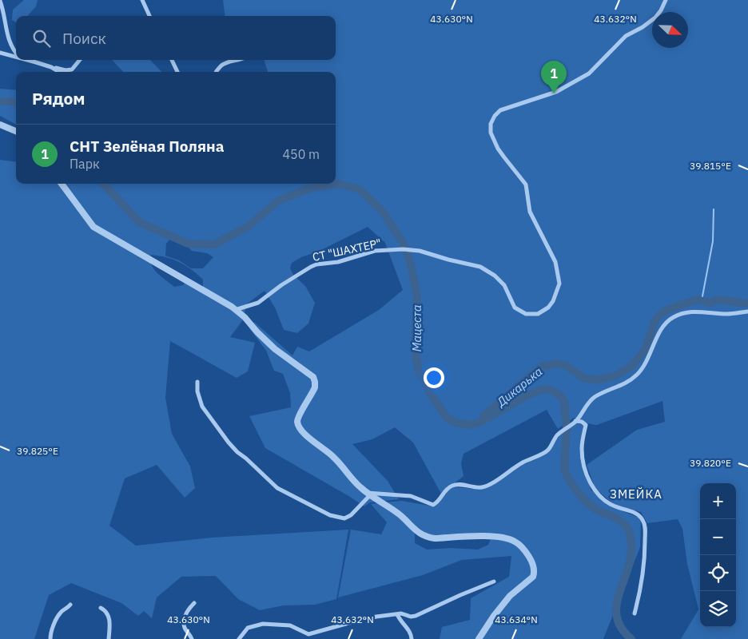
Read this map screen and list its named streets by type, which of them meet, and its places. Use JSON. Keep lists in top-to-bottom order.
{
  "streets": {
    "street": ["СТ \"ШАХТЕР\""]
  },
  "districts": ["ЗМЕЙКА"],
  "water": ["Мацеста", "Дикарька"],
  "north": "bottom right",
  "page": {
    "search": "Поиск",
    "pins": "1",
    "heading": "Рядом",
    "list": [
      {
        "mark": "1",
        "name": "СНТ Зелёная Поляна",
        "note": "Парк",
        "value": "450 m"
      }
    ],
    "map_buttons": ["+", "−"]
  },
  "coordinates": [
    "43.630°N",
    "43.632°N",
    "39.815°E",
    "39.825°E",
    "39.820°E",
    "43.634°N"
  ]
}
